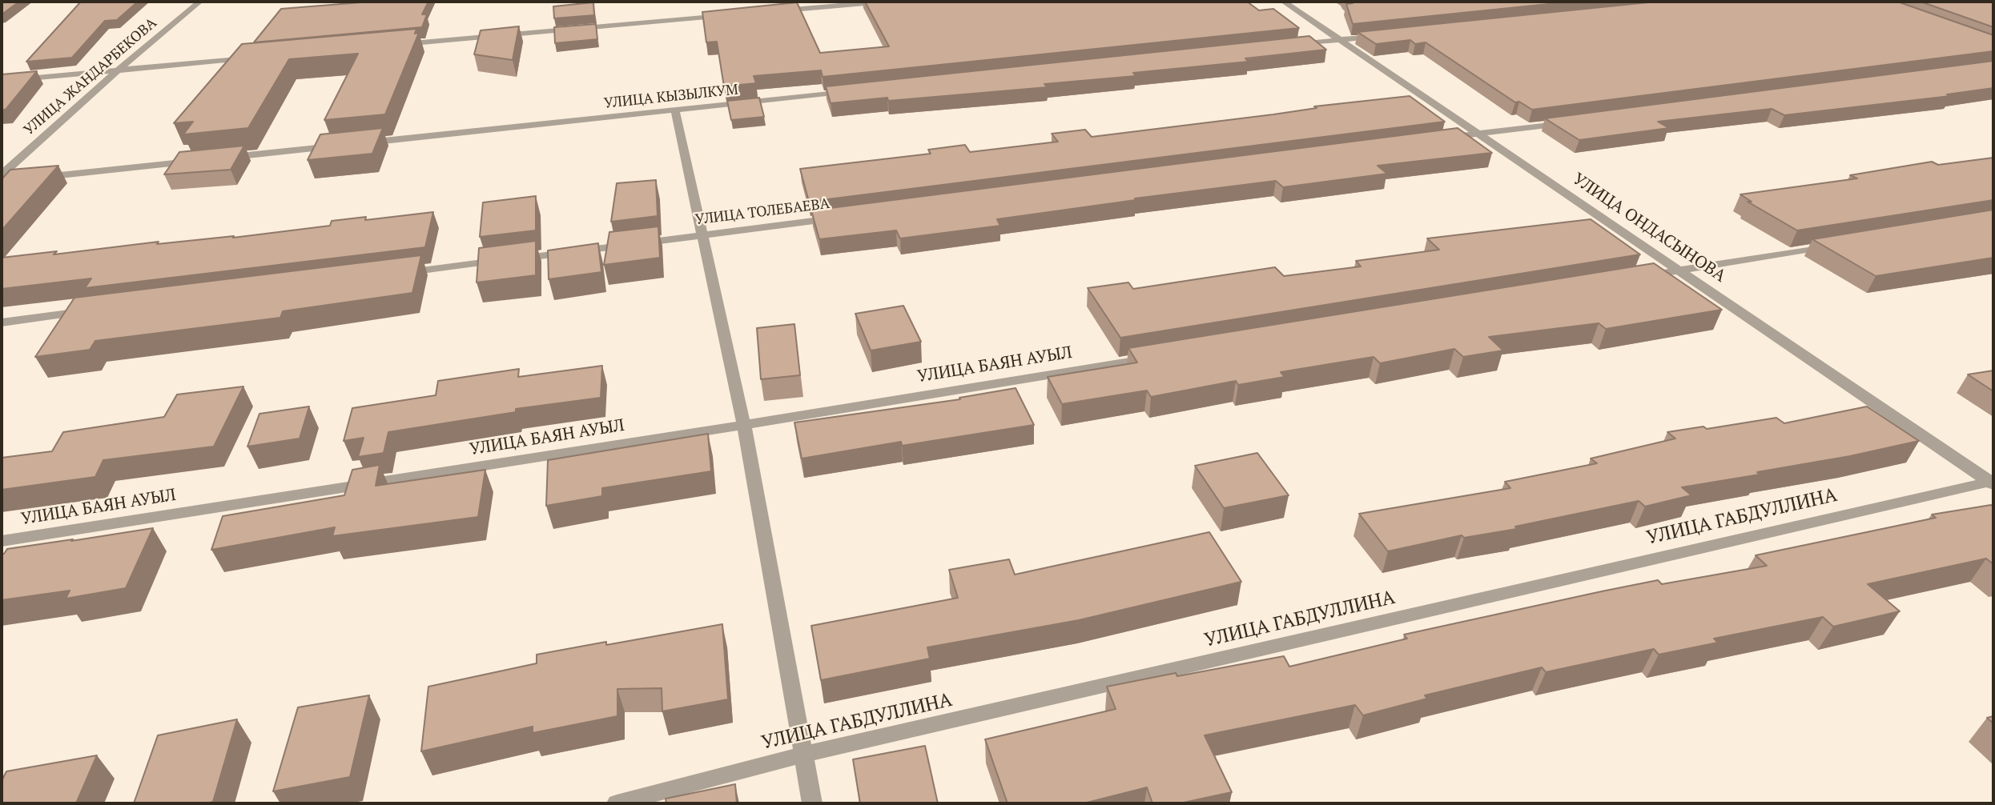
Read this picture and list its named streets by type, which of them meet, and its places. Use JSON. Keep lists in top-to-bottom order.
{
  "streets": {
    "street": [
      "УЛИЦА ЖАНДАРБЕКОВА",
      "УЛИЦА КЫЗЫЛКУМ",
      "УЛИЦА ТОЛЕБАЕВА",
      "УЛИЦА ОНДАСЫНОВА",
      "УЛИЦА БАЯН АУЫЛ",
      "УЛИЦА ГАБДУЛЛИНА"
    ]
  },
  "crossings": [
    ["УЛИЦА ОНДАСЫНОВА", "УЛИЦА ГАБДУЛЛИНА"]
  ]
}
